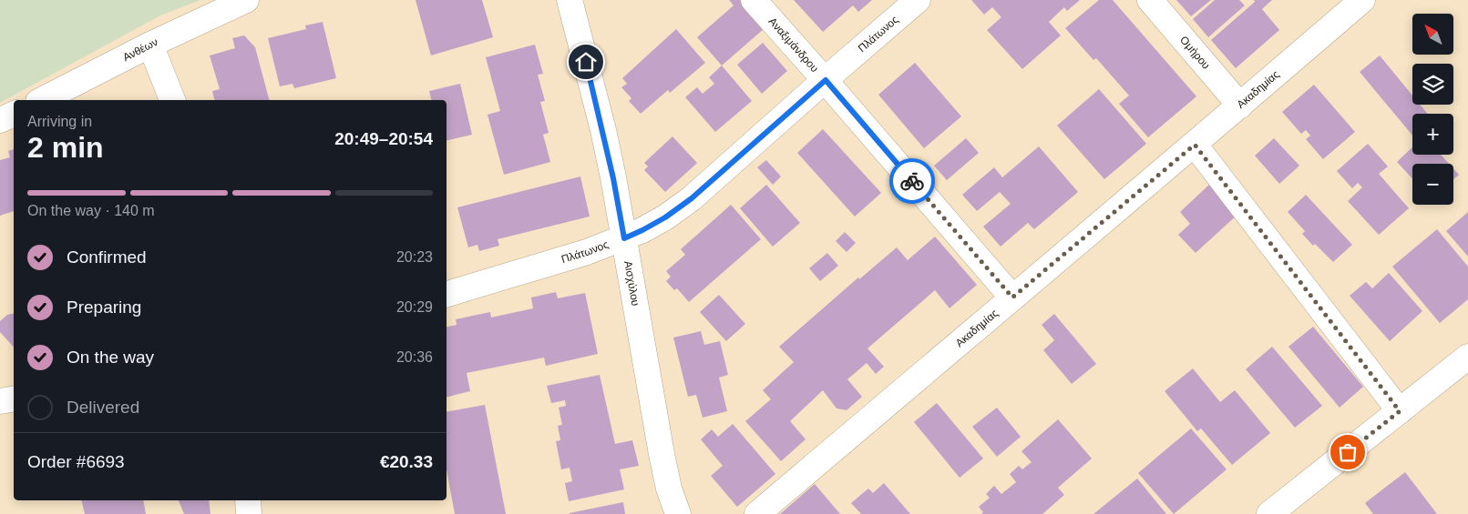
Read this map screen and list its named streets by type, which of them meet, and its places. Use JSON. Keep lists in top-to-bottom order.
{
  "streets": {
    "street": [
      "Πλάτωνος",
      "Αναξιμάνδρου",
      "Ανθέων",
      "Ομήρου",
      "Ακαδημίας",
      "Αισχύλου"
    ]
  },
  "crossings": [
    ["Πλάτωνος", "Αναξιμάνδρου"],
    ["Πλάτωνος", "Αισχύλου"],
    ["Αναξιμάνδρου", "Ακαδημίας"],
    ["Ομήρου", "Ακαδημίας"]
  ],
  "north": "top left",
  "page": {
    "map_buttons": ["+", "−"],
    "heading": ["2 min", "Arriving in", "20:49–20:54"],
    "panel": ["Order #6693", "€20.33"],
    "bar": "On the way · 140 m",
    "list": [
      ["Confirmed", "20:23"],
      ["Preparing", "20:29"],
      ["On the way", "20:36"],
      "Delivered"
    ]
  }
}
